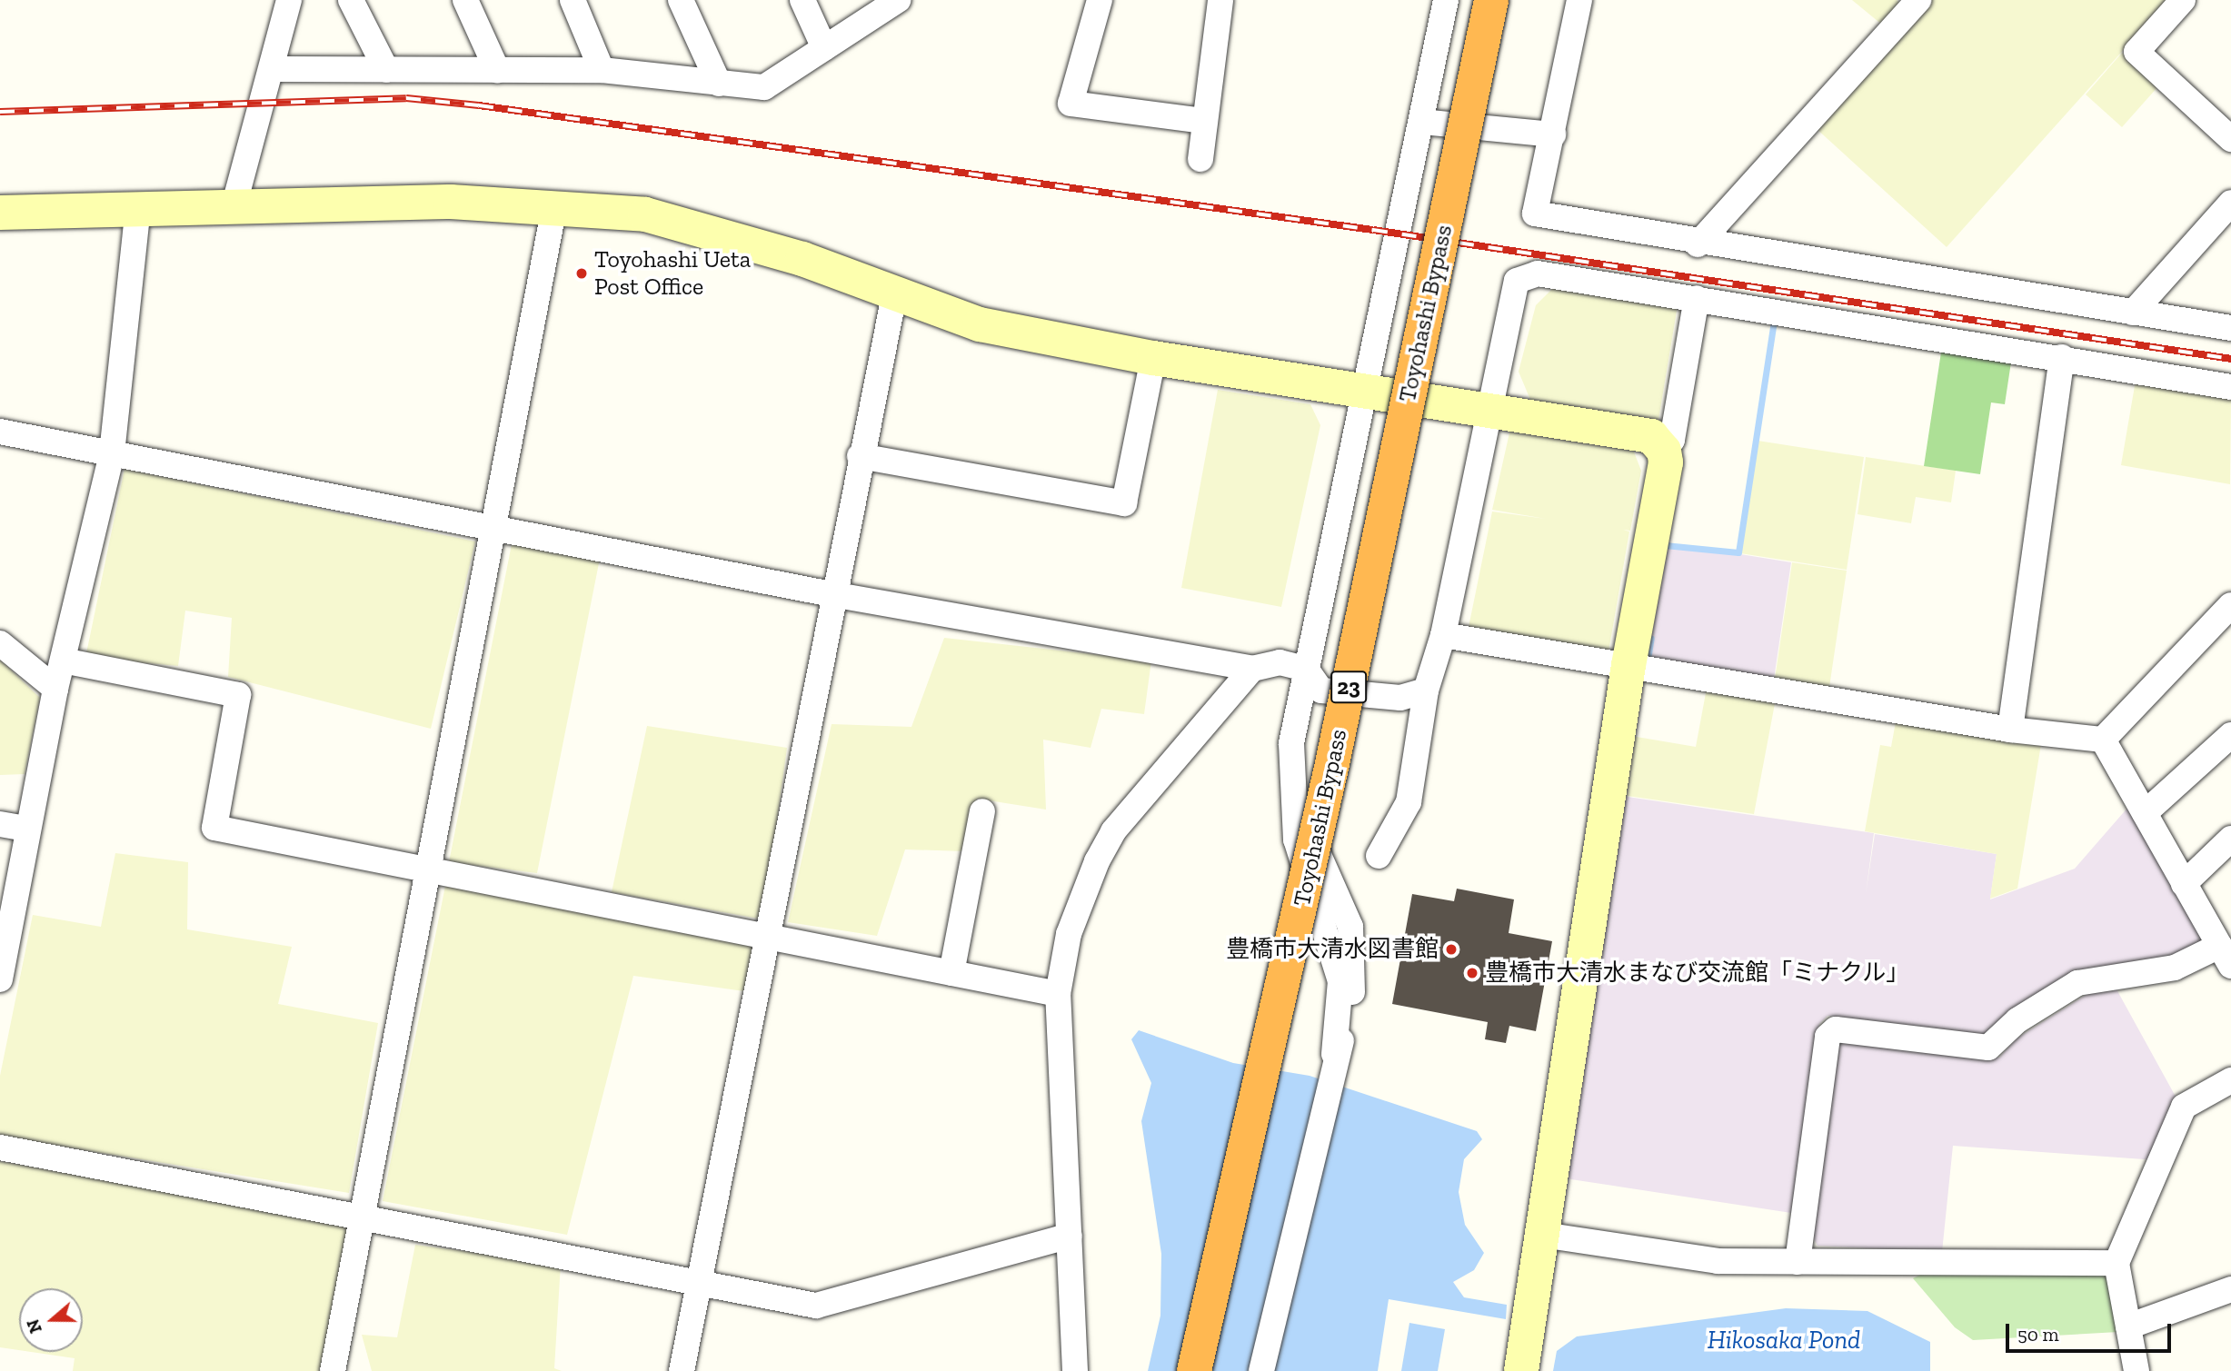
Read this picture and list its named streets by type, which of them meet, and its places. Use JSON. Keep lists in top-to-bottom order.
{
  "streets": {
    "highway": ["Toyohashi Bypass", "23"]
  },
  "water": ["Hikosaka Pond"],
  "places": ["Toyohashi Ueta Post Office", "豊橋市大清水図書館", "豊橋市大清水まなび交流館「ミナクル」"],
  "scale_bar": "50 m",
  "north": "left"
}
